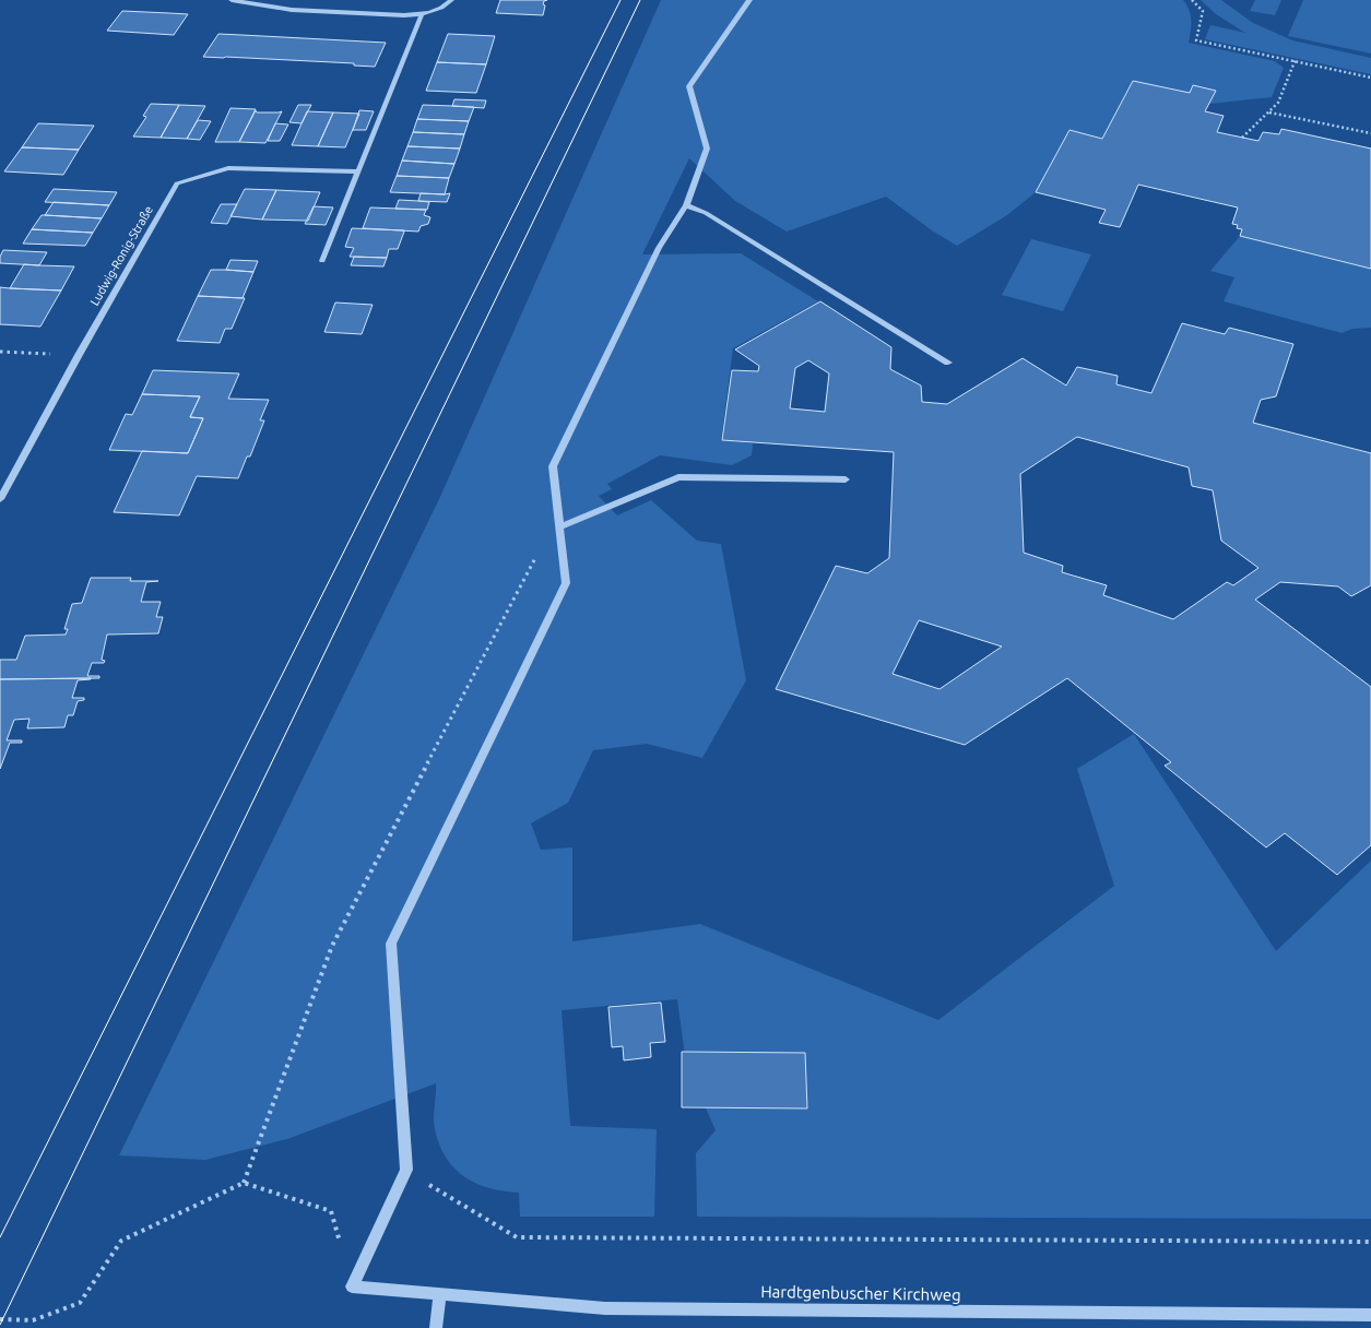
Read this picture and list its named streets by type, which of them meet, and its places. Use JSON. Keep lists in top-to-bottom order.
{
  "streets": {
    "street": ["Ludwig-Ronig-Straße", "Hardtgenbuscher Kirchweg"]
  }
}
